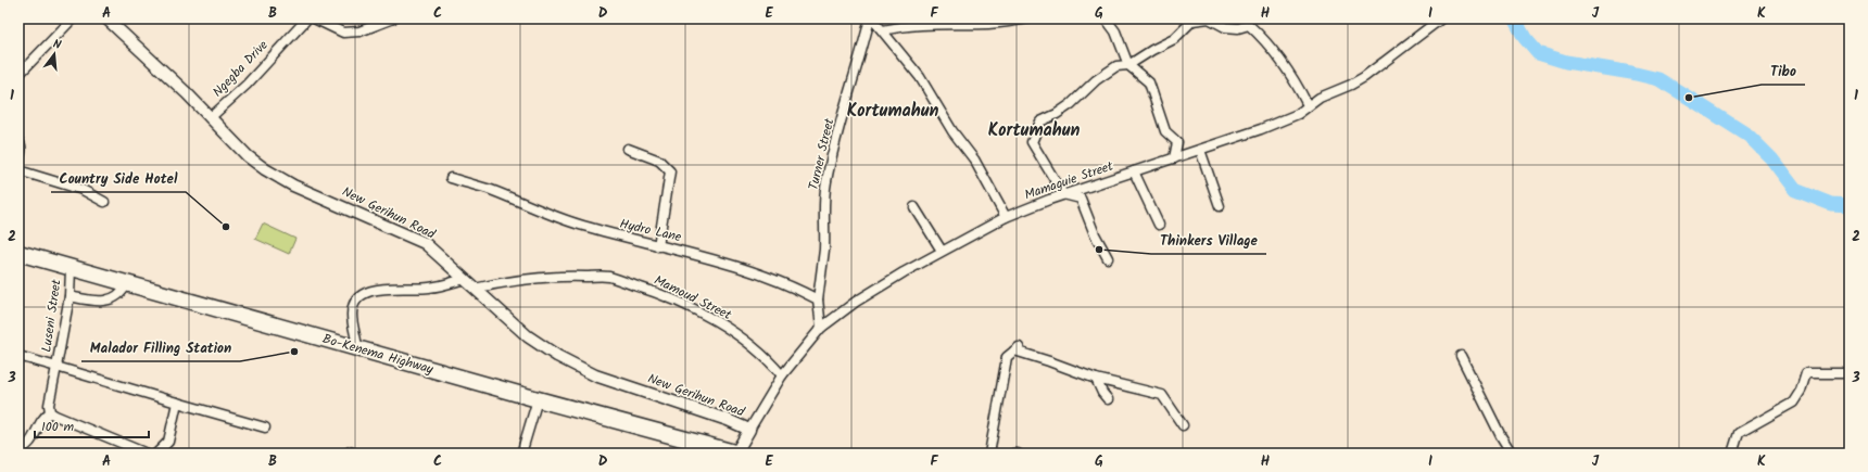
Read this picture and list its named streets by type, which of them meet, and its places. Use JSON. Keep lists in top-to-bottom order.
{
  "streets": {
    "highway": ["Bo-Kenema Highway"],
    "street": [
      "Ngegba Drive",
      "Turner Street",
      "Mamaguie Street",
      "New Gerihun Road",
      "Hydro Lane",
      "Mamoud Street",
      "Luseni Street"
    ]
  },
  "crossings": [
    ["Ngegba Drive", "New Gerihun Road"],
    ["Turner Street", "Hydro Lane"],
    ["Mamaguie Street", "New Gerihun Road"],
    ["Mamaguie Street", "Mamoud Street"],
    ["New Gerihun Road", "Mamoud Street"],
    ["New Gerihun Road", "Bo-Kenema Highway"],
    ["Luseni Street", "Bo-Kenema Highway"]
  ],
  "districts": ["Kortumahun", "Kortumahun"],
  "places": [
    "Tibo",
    "Country Side Hotel",
    "Thinkers Village",
    "Malador Filling Station"
  ],
  "scale_bar": "100 m",
  "north": "top",
  "grid": {
    "columns": [
      "A",
      "B",
      "C",
      "D",
      "E",
      "F",
      "G",
      "H",
      "I",
      "J",
      "K"
    ],
    "rows": ["1", "2", "3"]
  }
}
